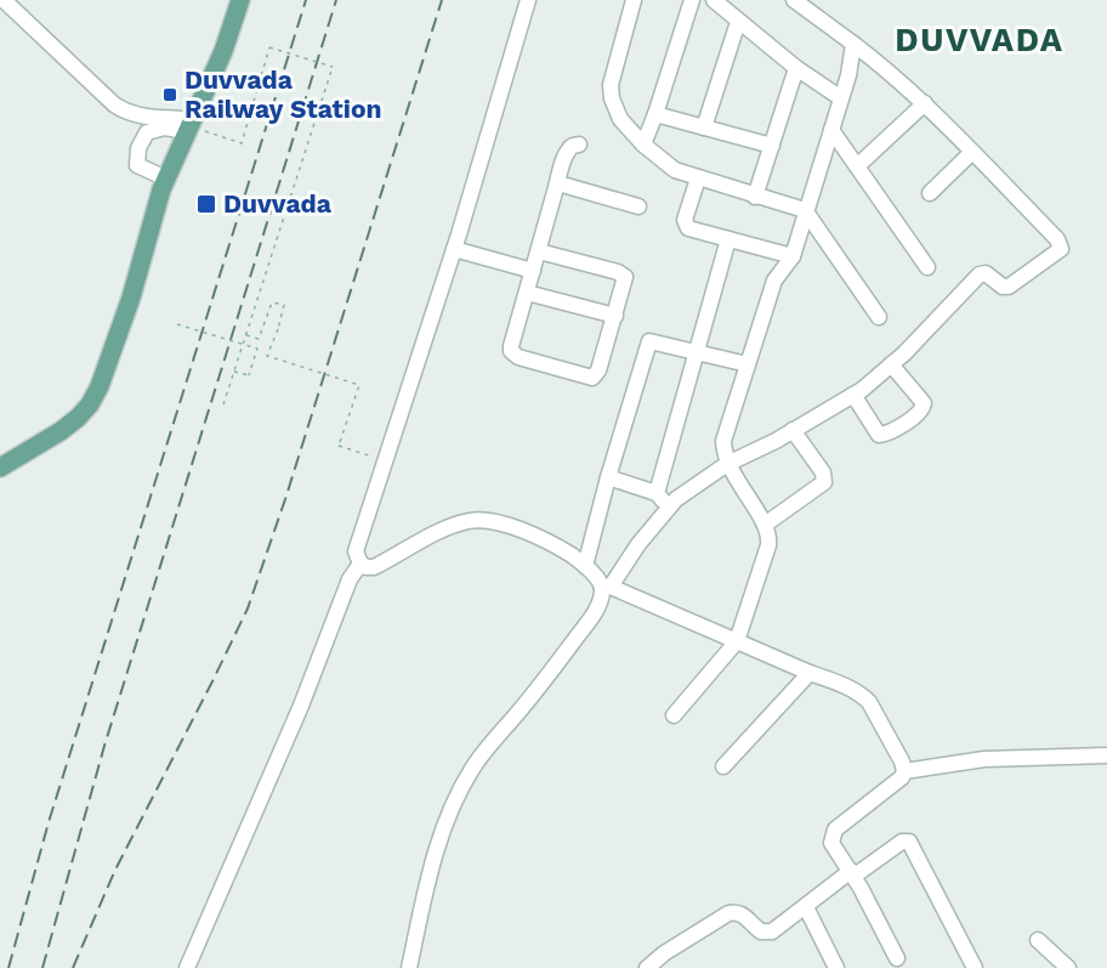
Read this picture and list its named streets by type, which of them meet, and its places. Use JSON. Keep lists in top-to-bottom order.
{
  "districts": ["DUVVADA"],
  "places": {
    "transit": ["Duvvada Railway Station", "Duvvada"]
  }
}
